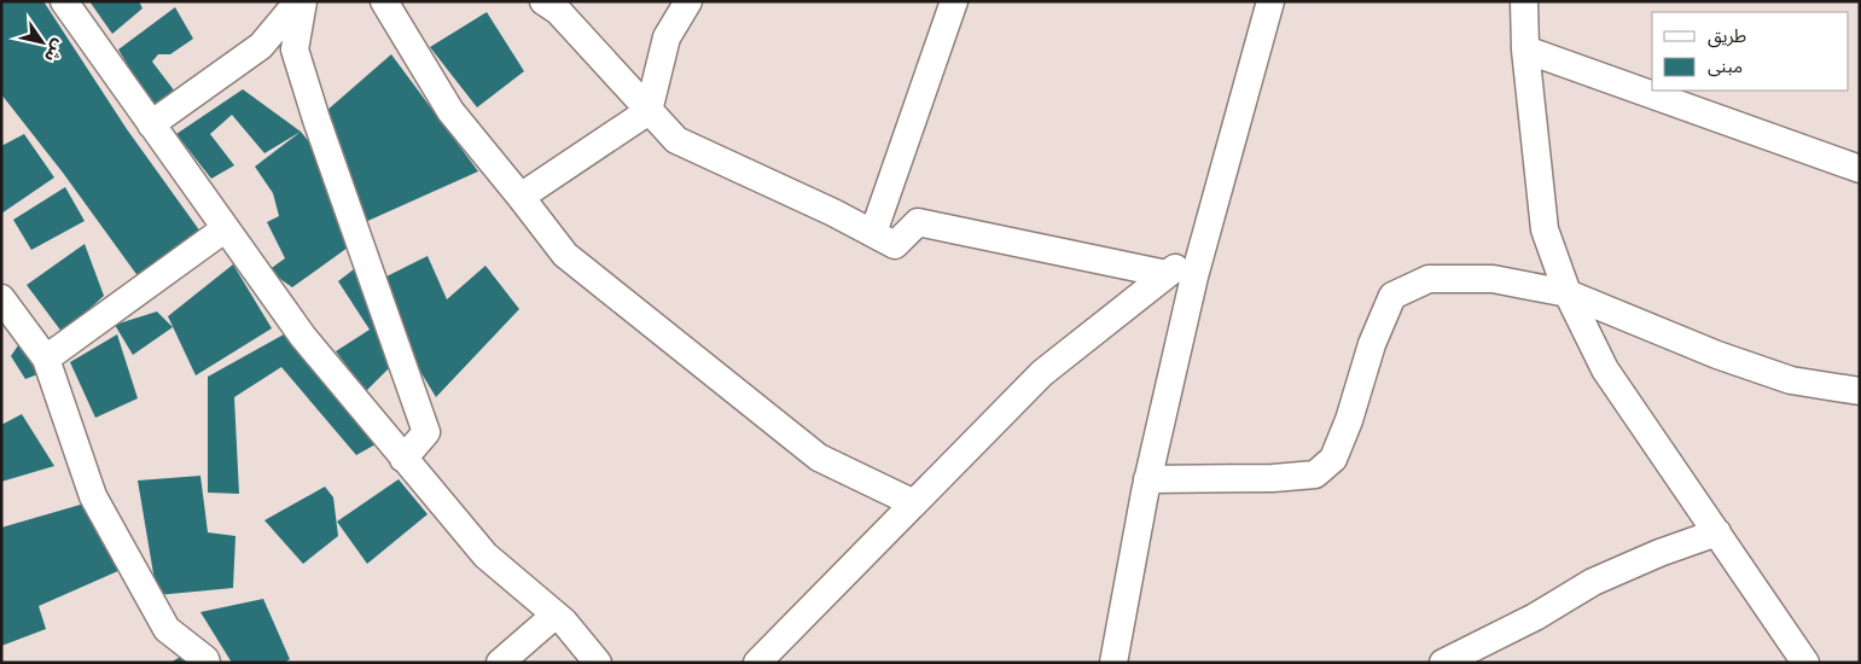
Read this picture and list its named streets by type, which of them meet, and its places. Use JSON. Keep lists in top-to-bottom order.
{
  "legend": ["طريق", "مبنى"],
  "north": "bottom right"
}
